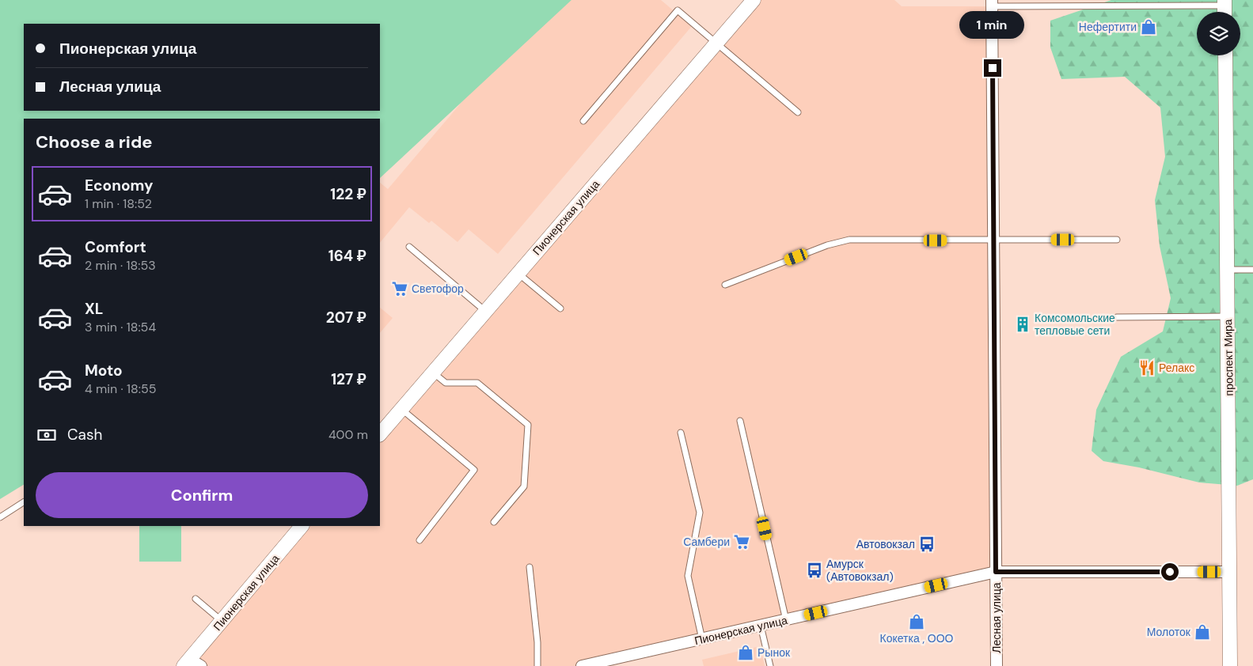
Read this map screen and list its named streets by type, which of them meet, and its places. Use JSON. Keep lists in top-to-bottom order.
{
  "streets": {
    "street": ["Пионерская улица", "проспект Мира", "Лесная улица"]
  },
  "crossings": [
    ["Пионерская улица", "проспект Мира"],
    ["Пионерская улица", "Лесная улица"]
  ],
  "places": {
    "shop": [
      "Нефертити",
      "Кокетка , ООО",
      "Молоток",
      "Рынок"
    ],
    "supermarket": ["Светофор", "Самбери"],
    "building": ["Комсомольские тепловые сети"],
    "restaurant": ["Релакс"],
    "bus stop": ["Автовокзал", "Амурск (Автовокзал)"]
  },
  "page": {
    "bubble": "1 min",
    "banner": ["Пионерская улица", "Лесная улица"],
    "heading": "Choose a ride",
    "list": [
      {
        "name": "Economy",
        "note": "1 min · 18:52",
        "value": "122 ₽"
      },
      {
        "name": "Comfort",
        "note": "2 min · 18:53",
        "value": "164 ₽"
      },
      {
        "name": "XL",
        "note": "3 min · 18:54",
        "value": "207 ₽"
      },
      {
        "name": "Moto",
        "note": "4 min · 18:55",
        "value": "127 ₽"
      }
    ],
    "pay": ["Cash", "400 m"],
    "buttons": "Confirm"
  }
}
